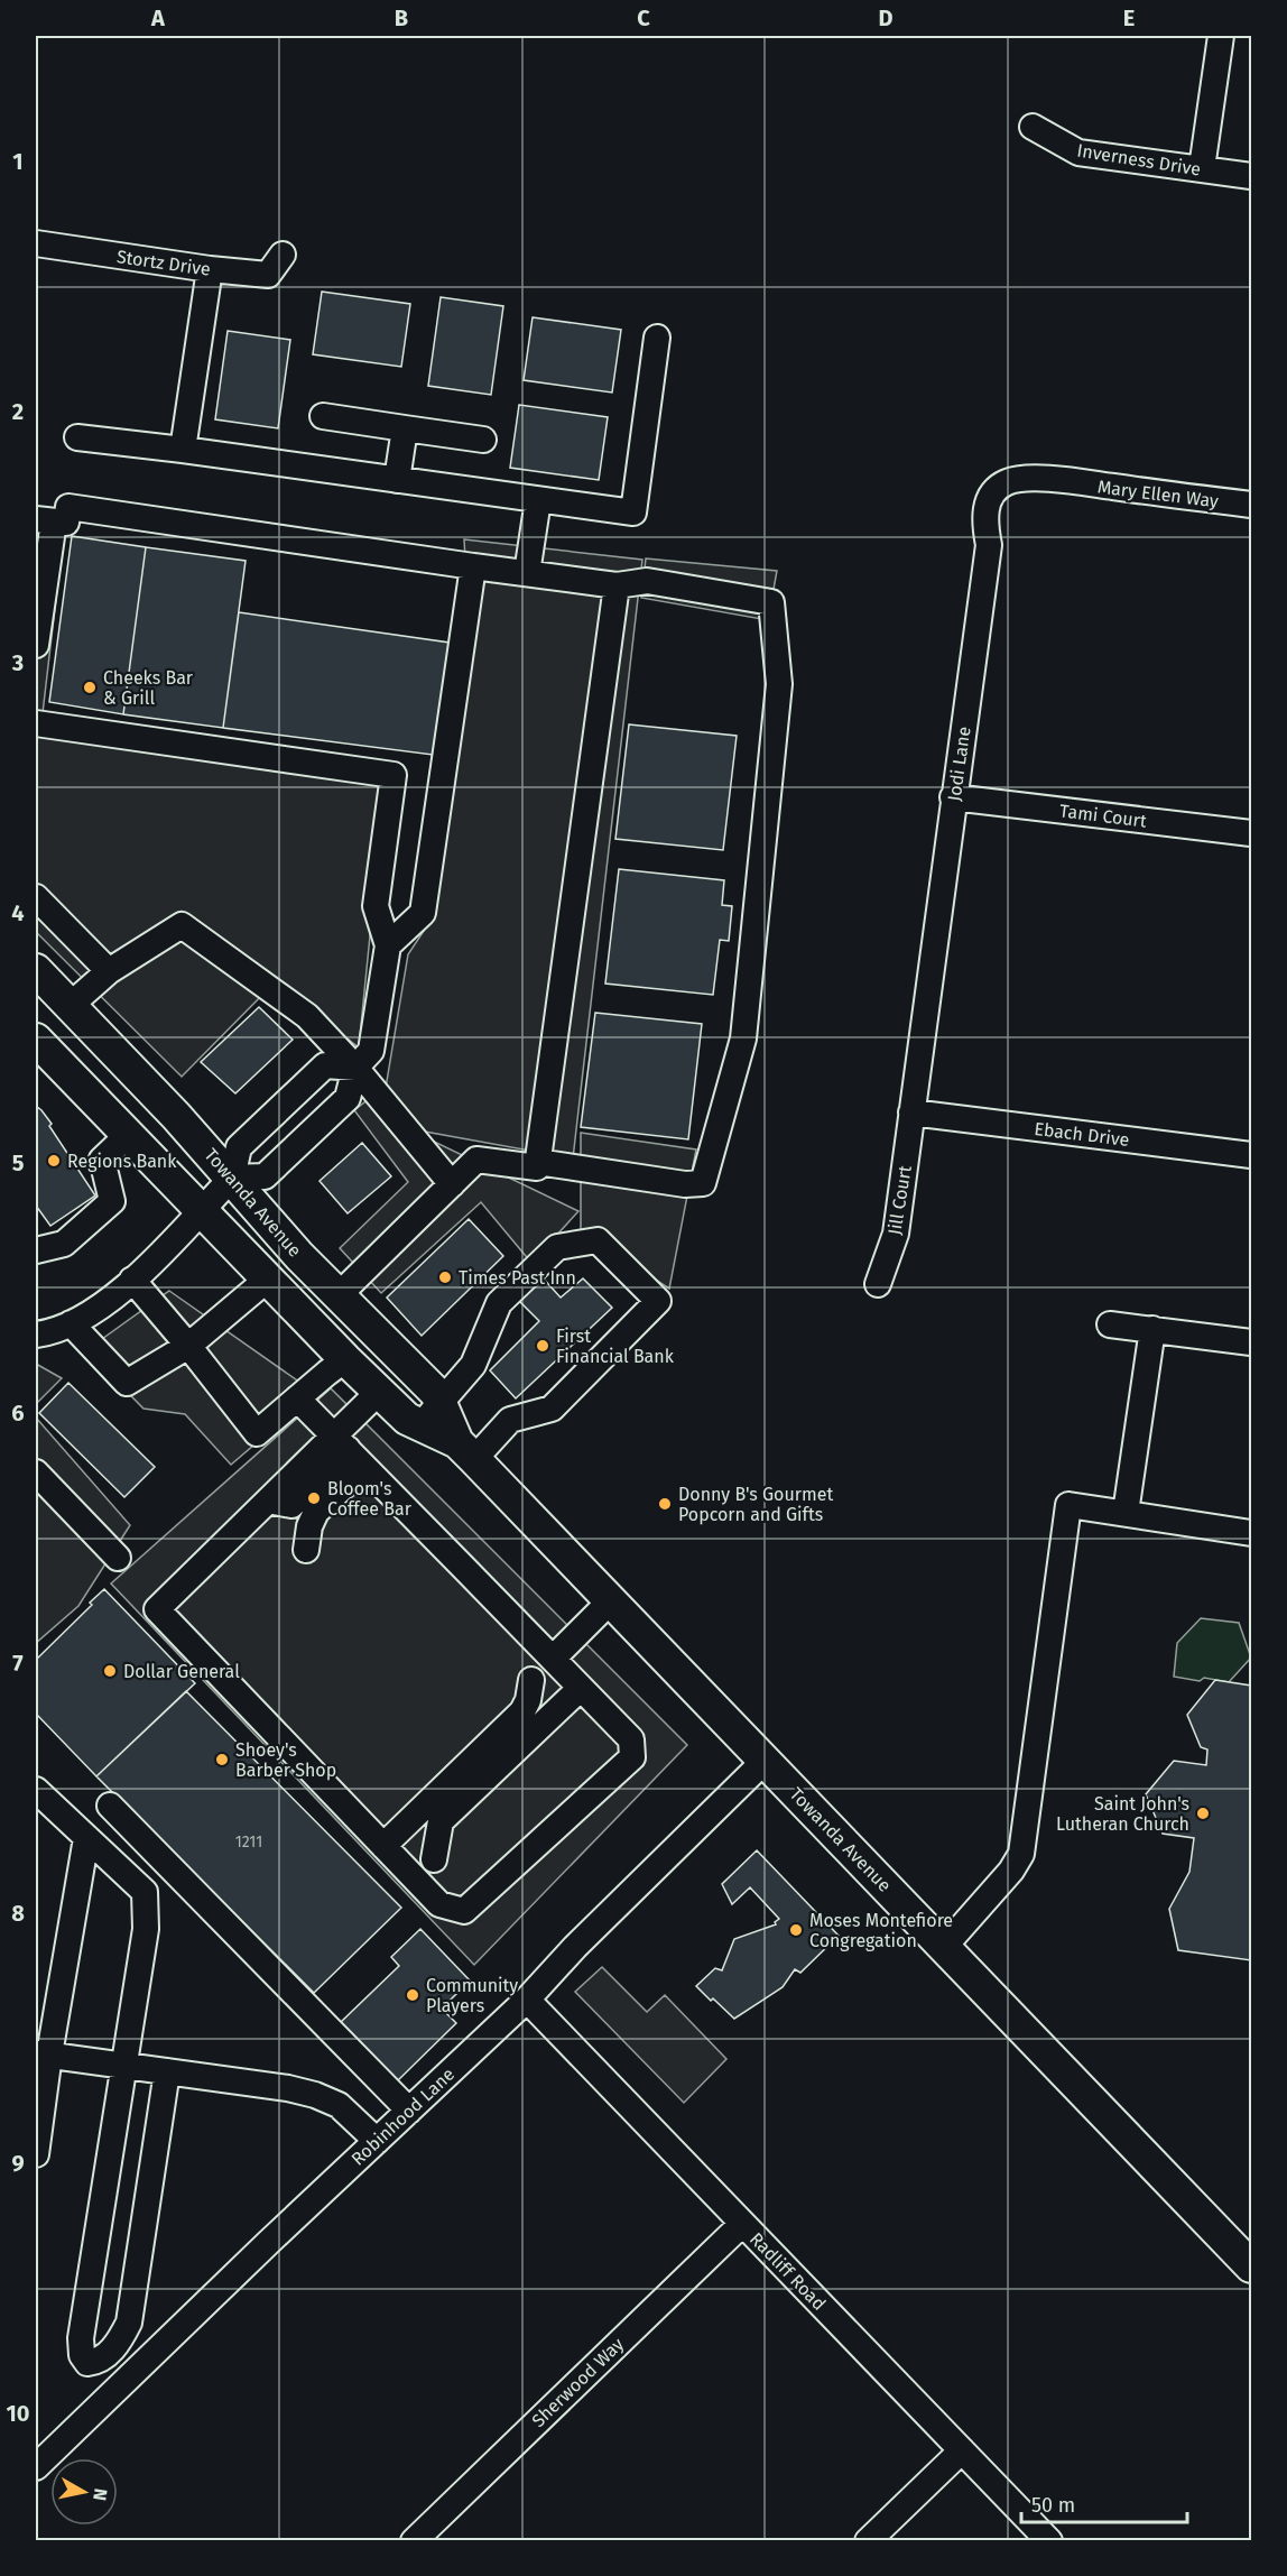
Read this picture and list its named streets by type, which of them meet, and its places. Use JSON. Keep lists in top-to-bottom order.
{
  "streets": {
    "main road": ["Towanda Avenue"],
    "street": [
      "Inverness Drive",
      "Stortz Drive",
      "Mary Ellen Way",
      "Jodi Lane",
      "Tami Court",
      "Ebach Drive",
      "Jill Court",
      "Robinhood Lane",
      "Radliff Road",
      "Sherwood Way"
    ]
  },
  "crossings": [
    ["Mary Ellen Way", "Jodi Lane"],
    ["Jodi Lane", "Tami Court"],
    ["Jodi Lane", "Ebach Drive"],
    ["Jodi Lane", "Jill Court"],
    ["Ebach Drive", "Jill Court"],
    ["Towanda Avenue", "Robinhood Lane"],
    ["Robinhood Lane", "Radliff Road"],
    ["Radliff Road", "Sherwood Way"]
  ],
  "places": [
    "Cheeks Bar & Grill",
    "Regions Bank",
    "Times Past Inn",
    "First Financial Bank",
    "Bloom's Coffee Bar",
    "Donny B's Gourmet Popcorn and Gifts",
    "Dollar General",
    "Shoey's Barber Shop",
    "Saint John's Lutheran Church",
    "Moses Montefiore Congregation",
    "Community Players"
  ],
  "house_numbers": ["1211"],
  "scale_bar": "50 m",
  "north": "right",
  "grid": {
    "columns": [
      "A",
      "B",
      "C",
      "D",
      "E"
    ],
    "rows": [
      "1",
      "2",
      "3",
      "4",
      "5",
      "6",
      "7",
      "8",
      "9",
      "10"
    ]
  }
}
